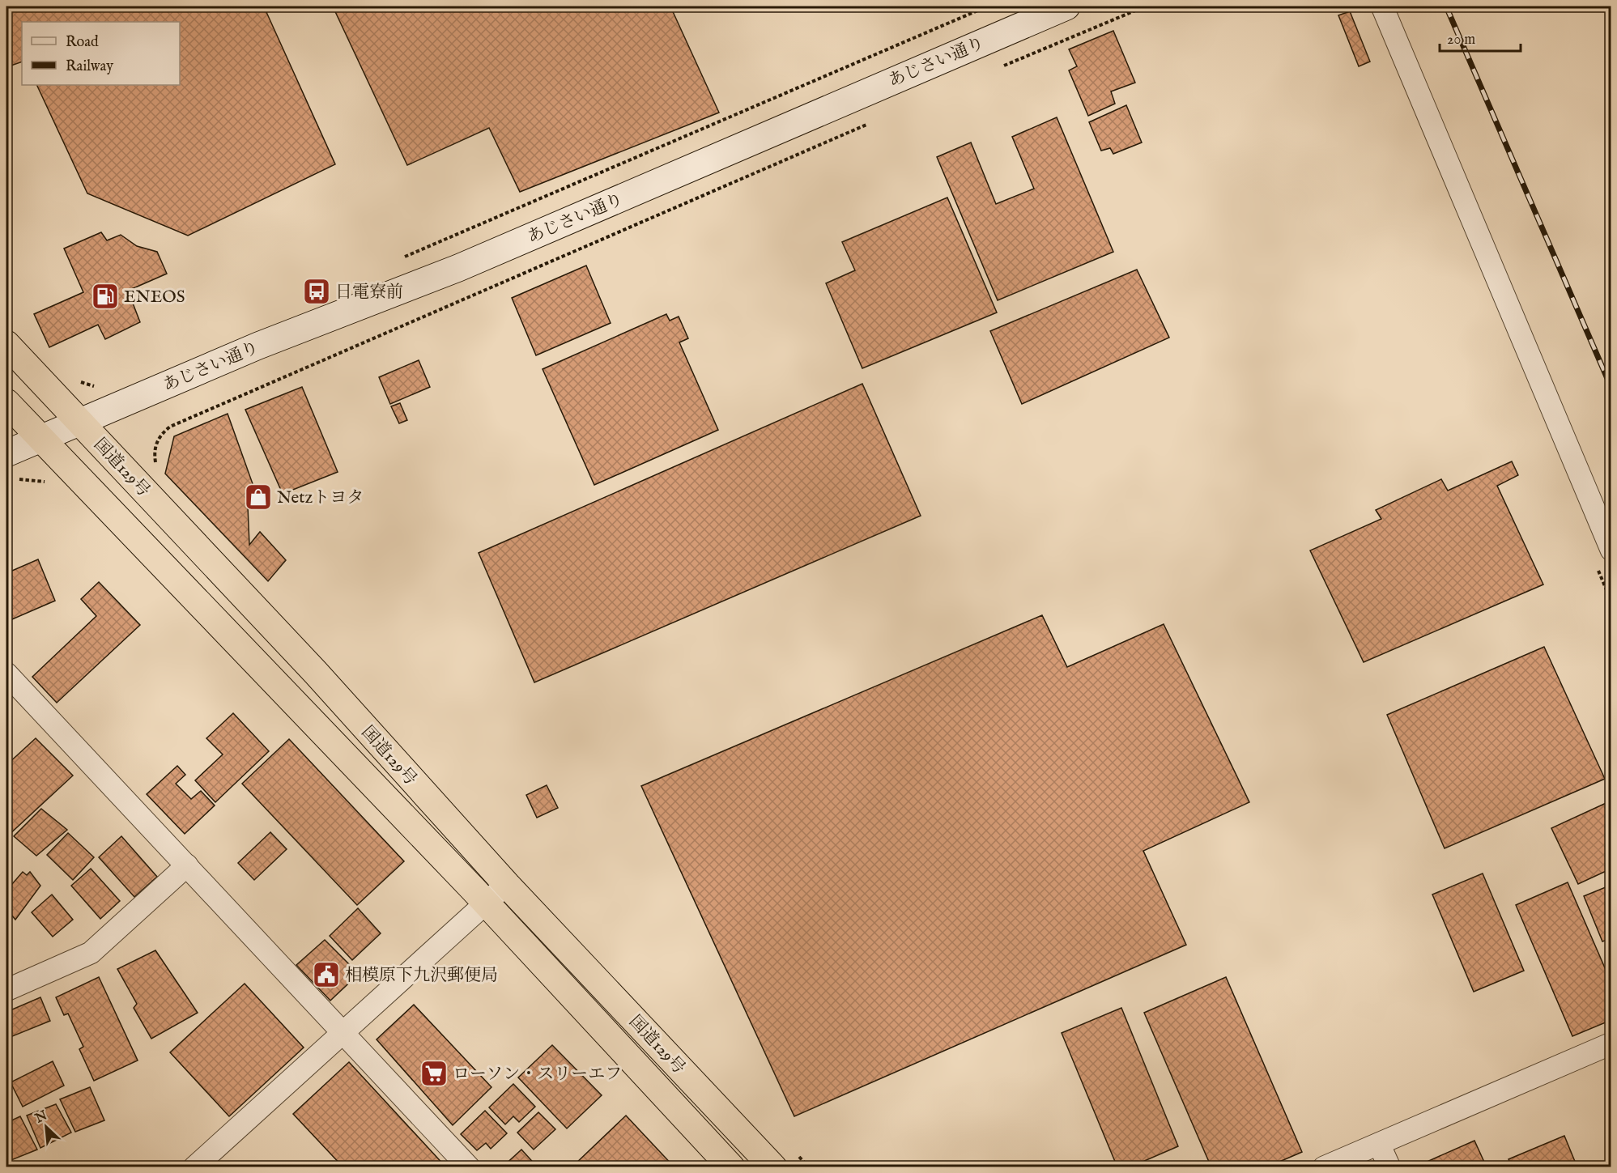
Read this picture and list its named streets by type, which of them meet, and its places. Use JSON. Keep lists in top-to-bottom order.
{
  "streets": {
    "highway": ["国道129号"],
    "street": ["あじさい通り"]
  },
  "crossings": [
    ["あじさい通り", "国道129号"]
  ],
  "places": {
    "bus stop": ["日電寮前"],
    "fuel station": ["ENEOS"],
    "shop": ["Netzトヨタ"],
    "public building": ["相模原下九沢郵便局"],
    "supermarket": ["ローソン・スリーエフ"]
  },
  "legend": ["Road", "Railway"],
  "scale_bar": "20 m",
  "north": "top left"
}
